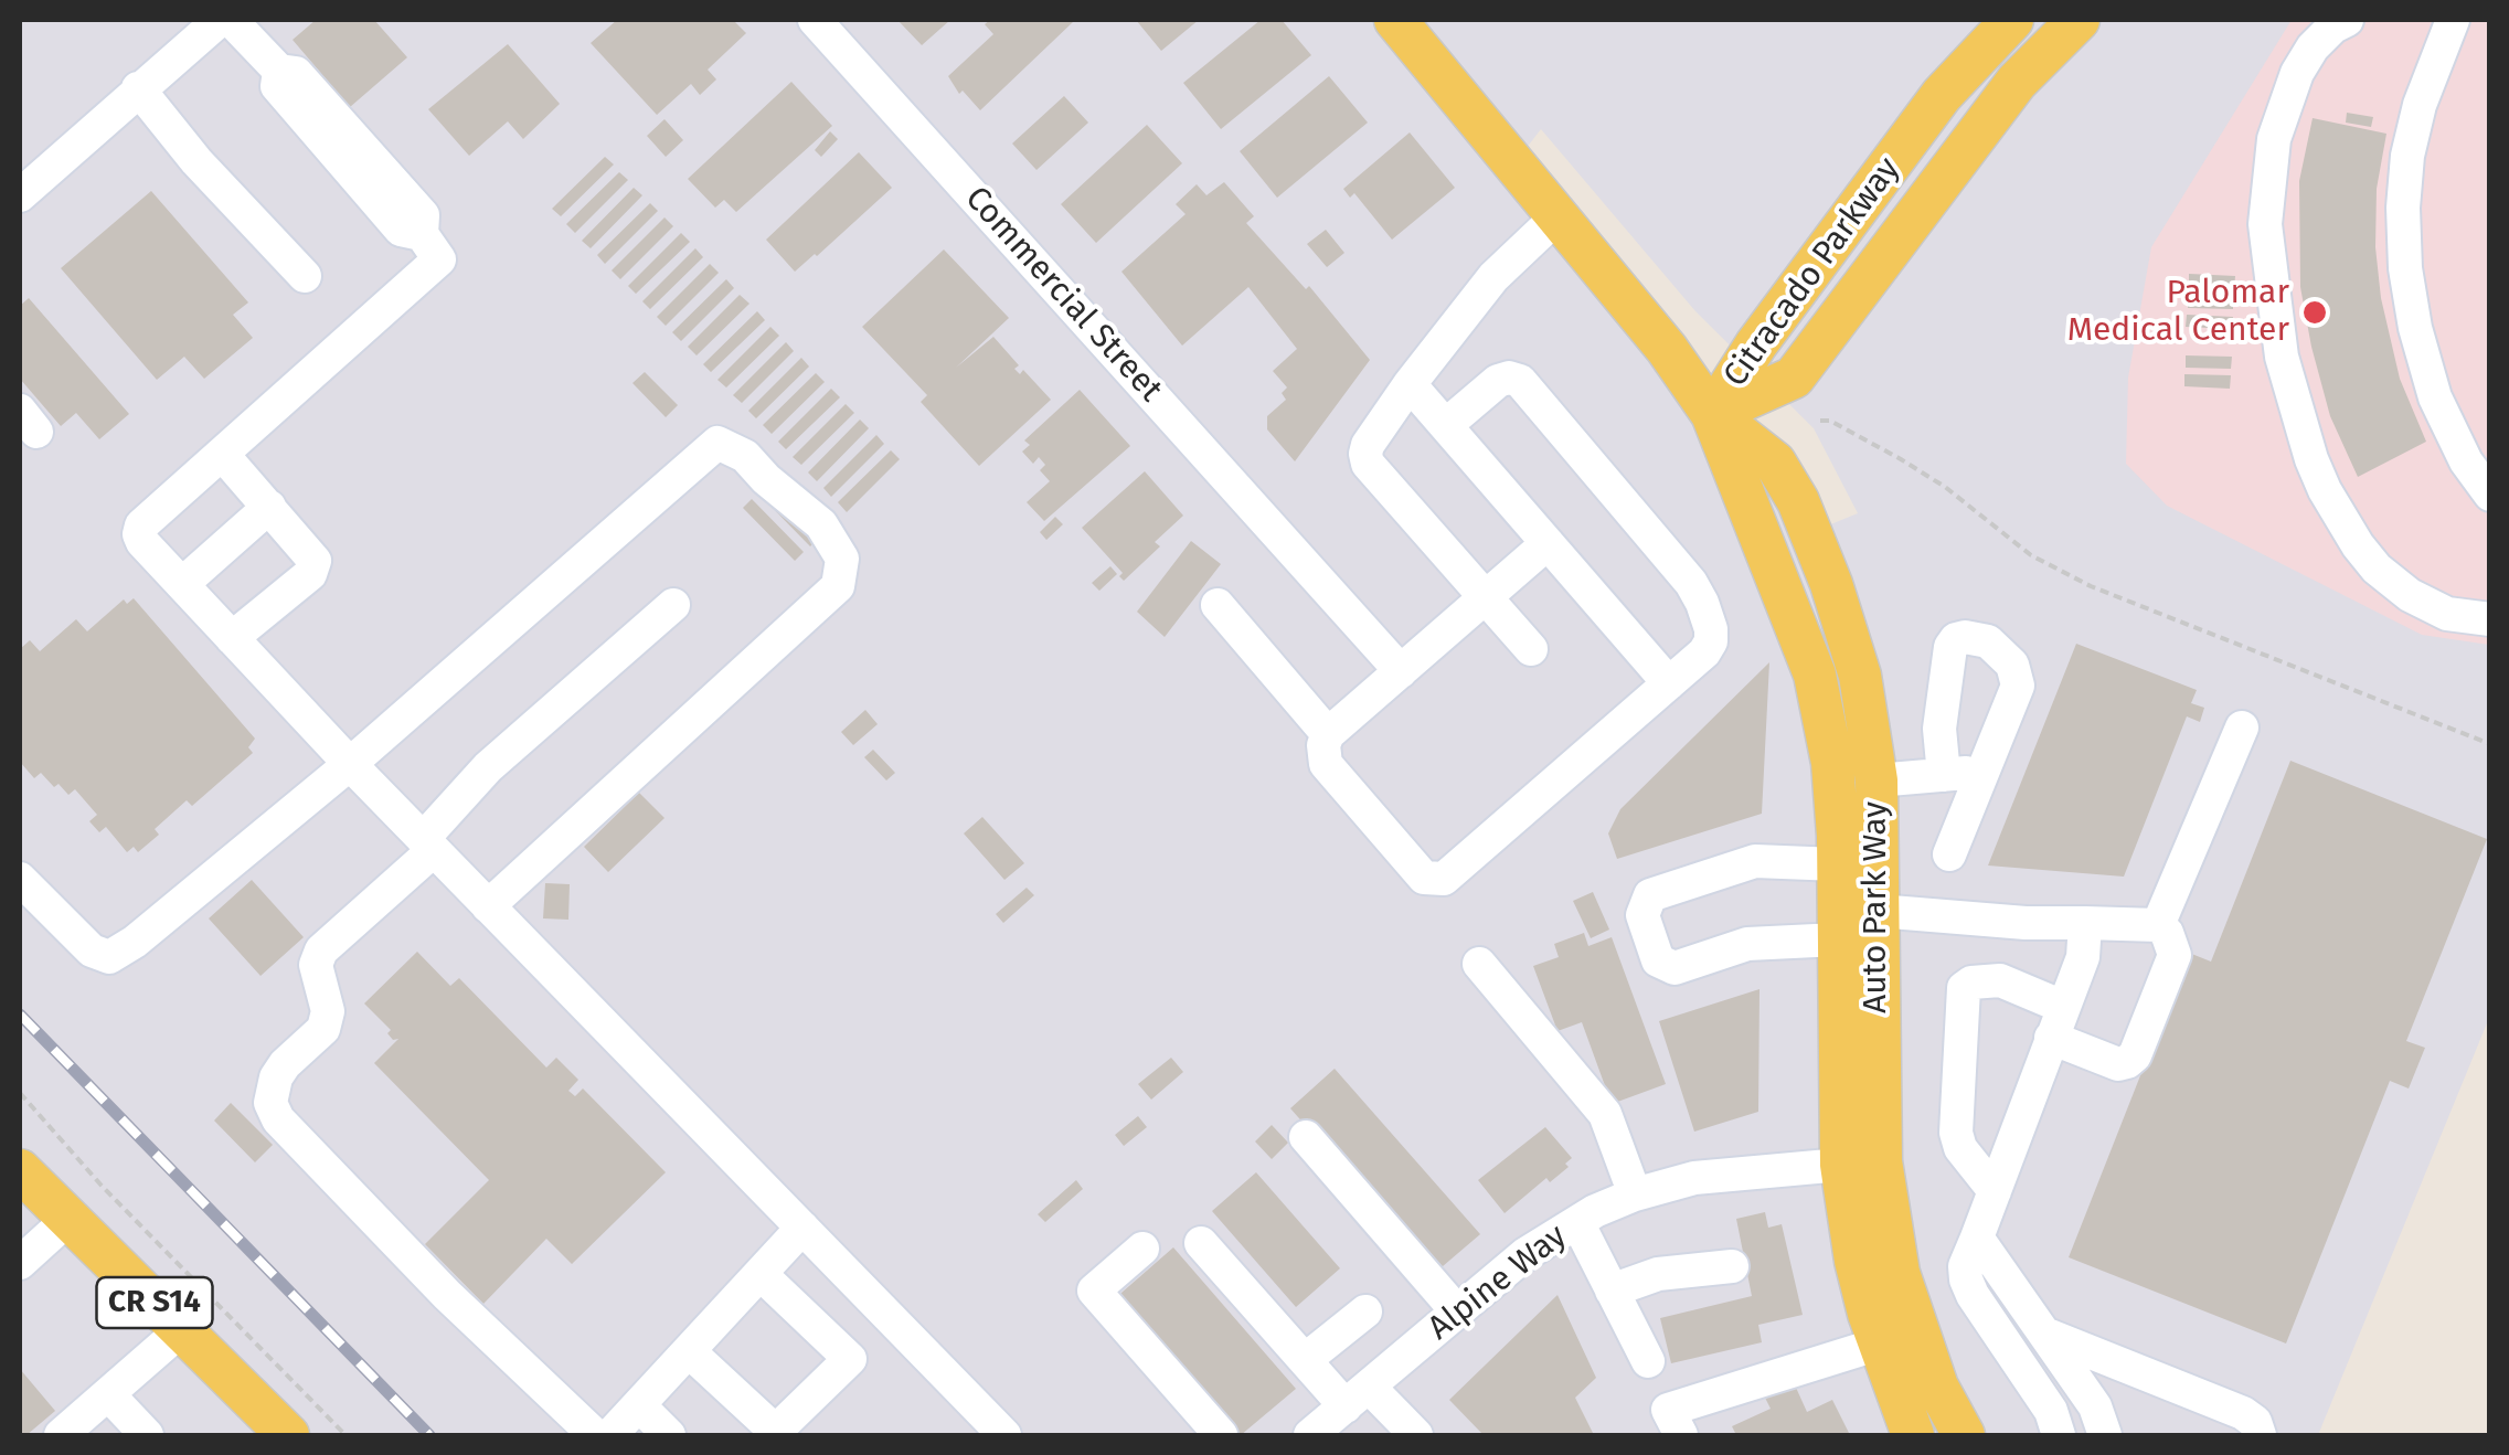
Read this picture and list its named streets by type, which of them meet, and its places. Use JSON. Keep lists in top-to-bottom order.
{
  "streets": {
    "main road": ["Citracado Parkway", "Auto Park Way", "CR S14"],
    "street": ["Commercial Street", "Alpine Way"]
  },
  "crossings": [
    ["Citracado Parkway", "Auto Park Way"],
    ["Auto Park Way", "Alpine Way"]
  ],
  "places": ["Palomar Medical Center"]
}
